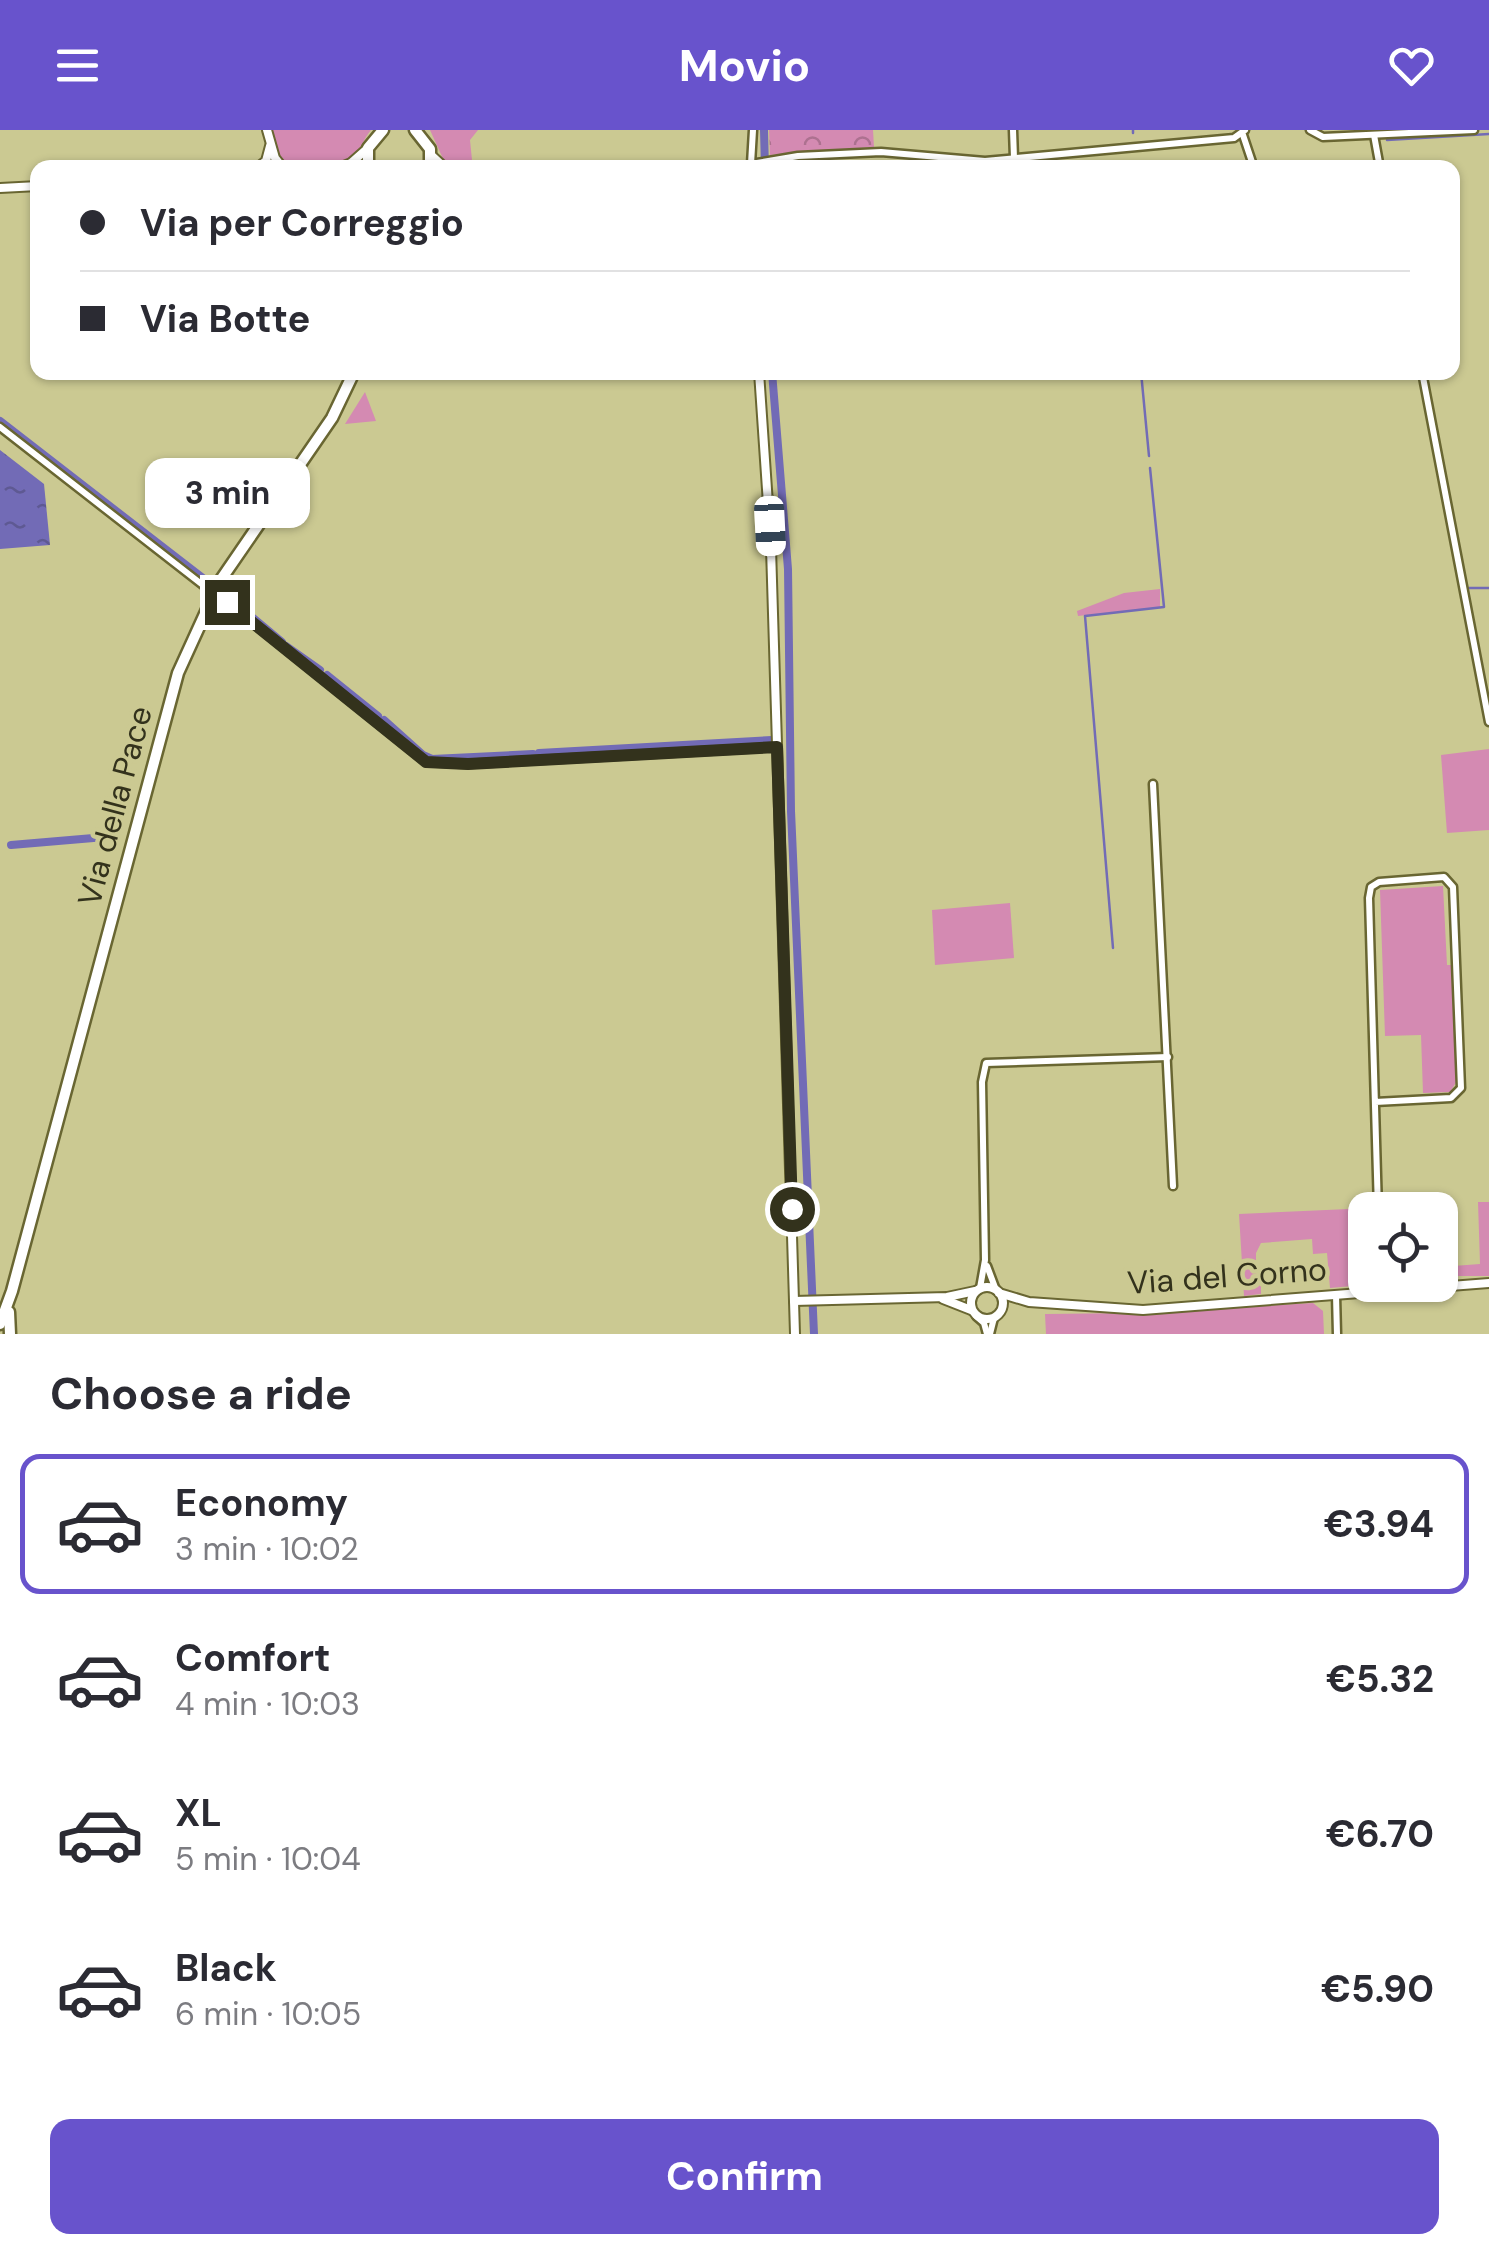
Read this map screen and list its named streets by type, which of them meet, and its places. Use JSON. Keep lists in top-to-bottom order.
{
  "streets": {
    "main road": ["Via della Pace"],
    "street": ["Via del Corno"]
  },
  "page": {
    "header": "Movio",
    "banner": ["Via per Correggio", "Via Botte"],
    "bubble": "3 min",
    "heading": "Choose a ride",
    "list": [
      {
        "name": "Economy",
        "note": "3 min · 10:02",
        "value": "€3.94"
      },
      {
        "name": "Comfort",
        "note": "4 min · 10:03",
        "value": "€5.32"
      },
      {
        "name": "XL",
        "note": "5 min · 10:04",
        "value": "€6.70"
      },
      {
        "name": "Black",
        "note": "6 min · 10:05",
        "value": "€5.90"
      }
    ],
    "buttons": "Confirm"
  }
}
